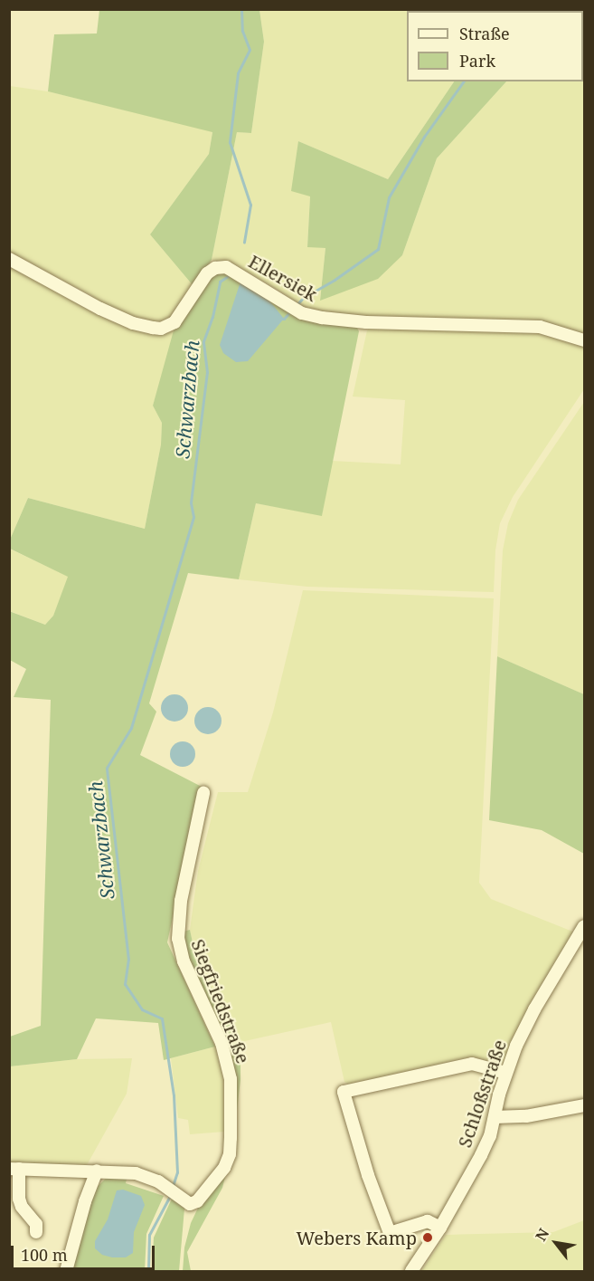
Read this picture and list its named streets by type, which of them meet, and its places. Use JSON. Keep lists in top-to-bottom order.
{
  "streets": {
    "street": ["Ellersiek", "Siegfriedstraße", "Schloßstraße"]
  },
  "water": ["Schwarzbach"],
  "places": ["Webers Kamp"],
  "legend": ["Straße", "Park"],
  "scale_bar": "100 m",
  "north": "top left"
}
